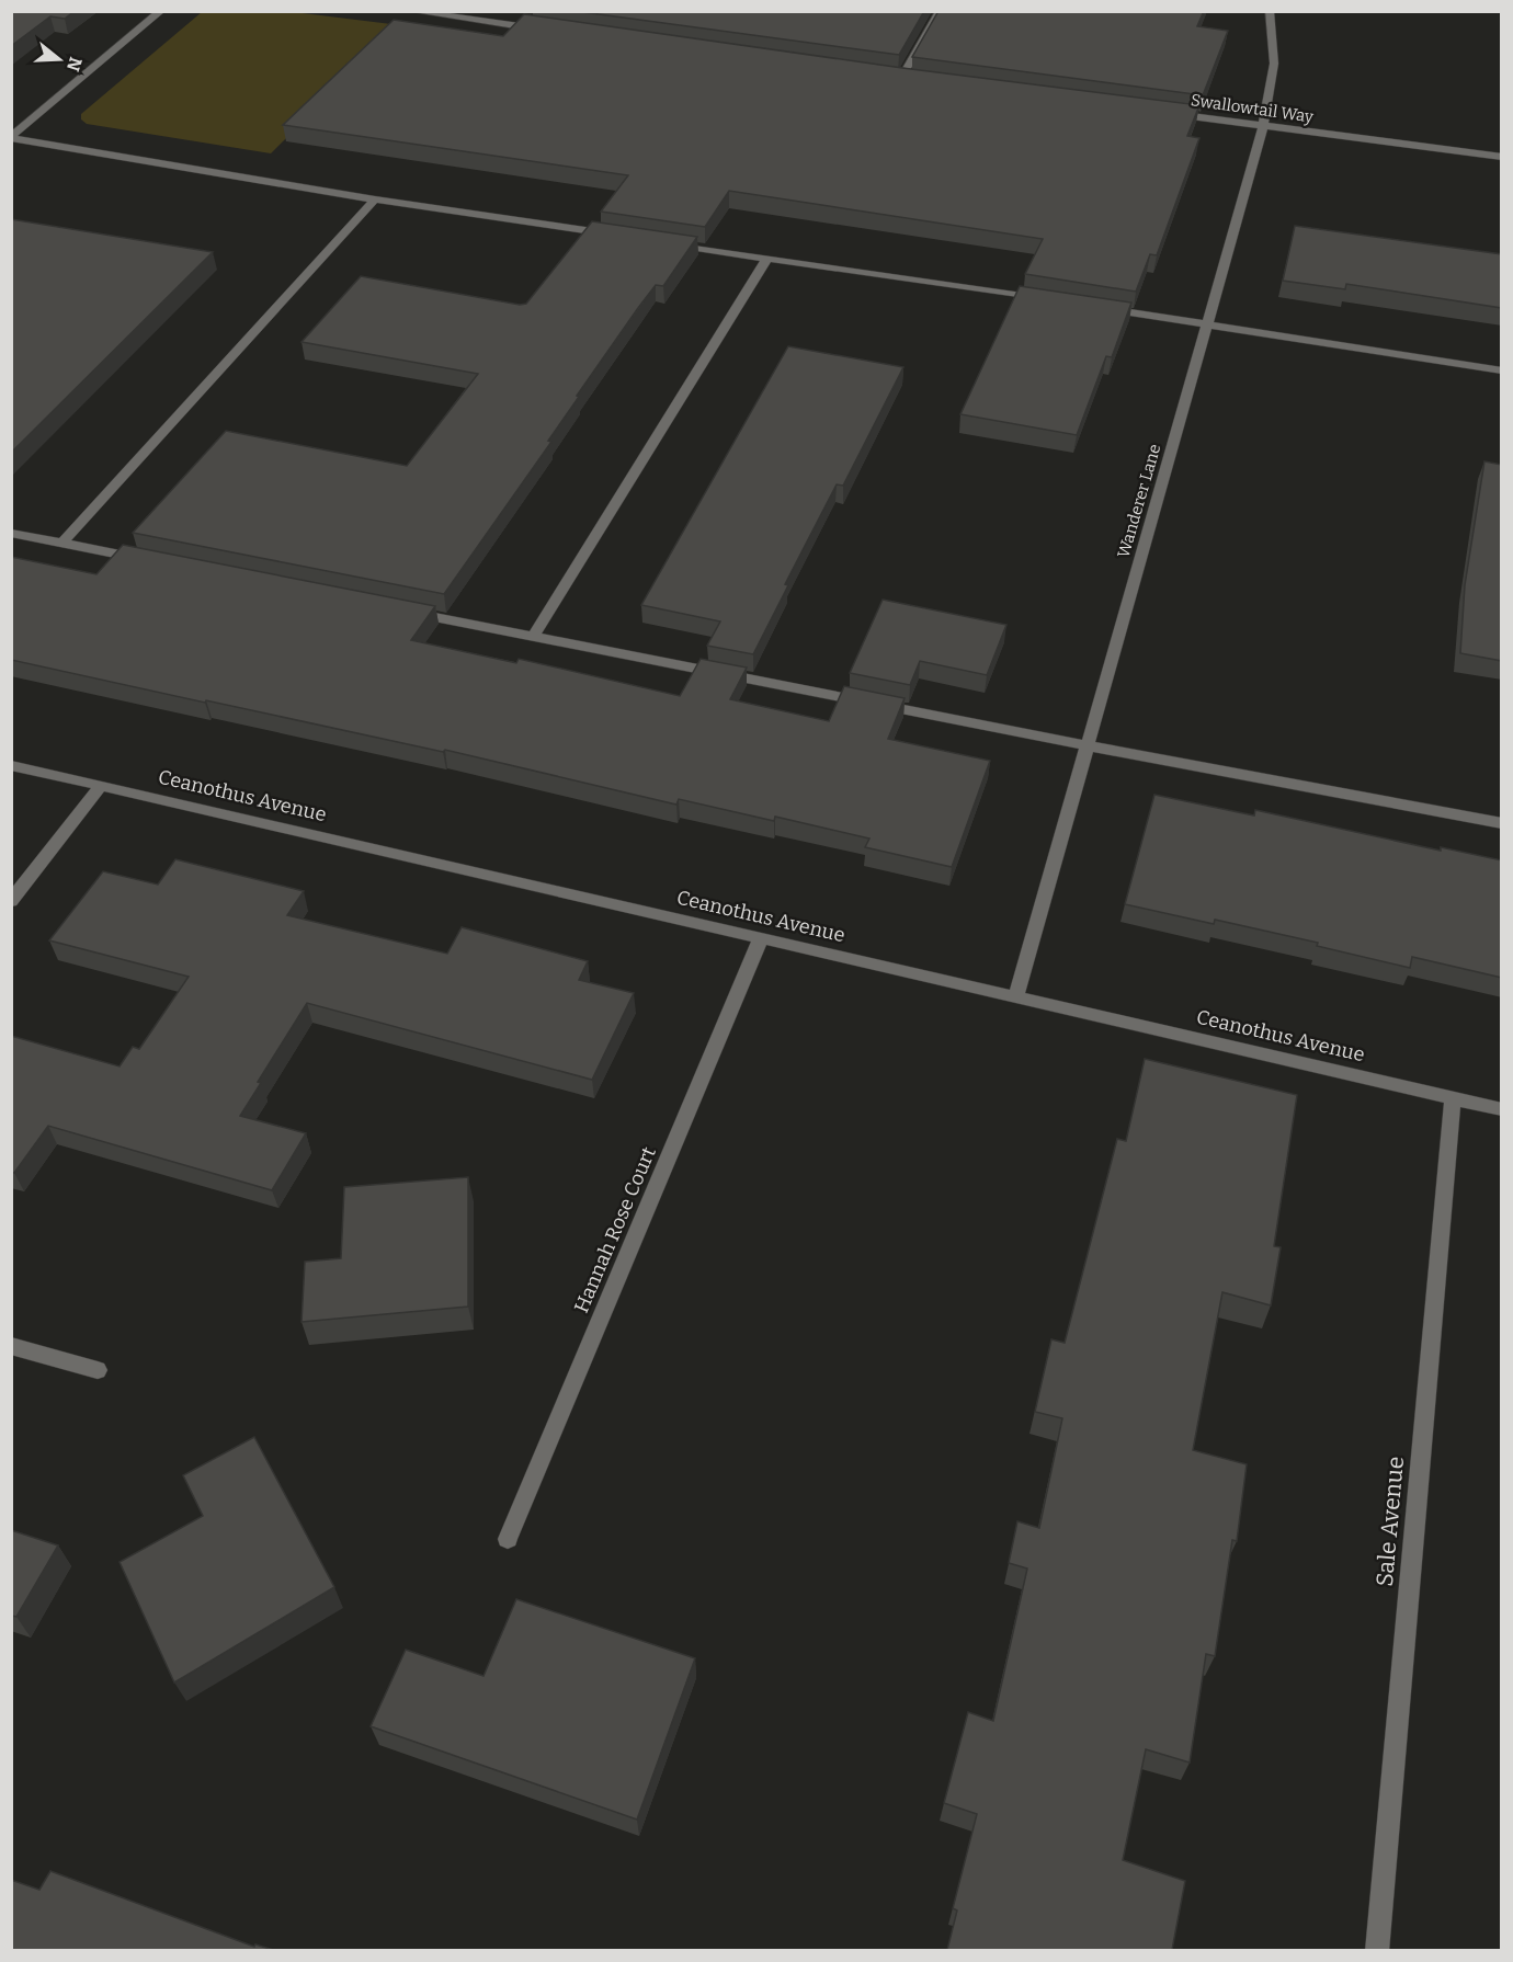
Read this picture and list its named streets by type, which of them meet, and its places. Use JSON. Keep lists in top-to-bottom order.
{
  "streets": {
    "street": [
      "Swallowtail Way",
      "Wanderer Lane",
      "Ceanothus Avenue",
      "Hannah Rose Court",
      "Sale Avenue"
    ]
  },
  "crossings": [
    ["Swallowtail Way", "Wanderer Lane"],
    ["Wanderer Lane", "Ceanothus Avenue"],
    ["Ceanothus Avenue", "Hannah Rose Court"],
    ["Ceanothus Avenue", "Sale Avenue"]
  ],
  "north": "right"
}
